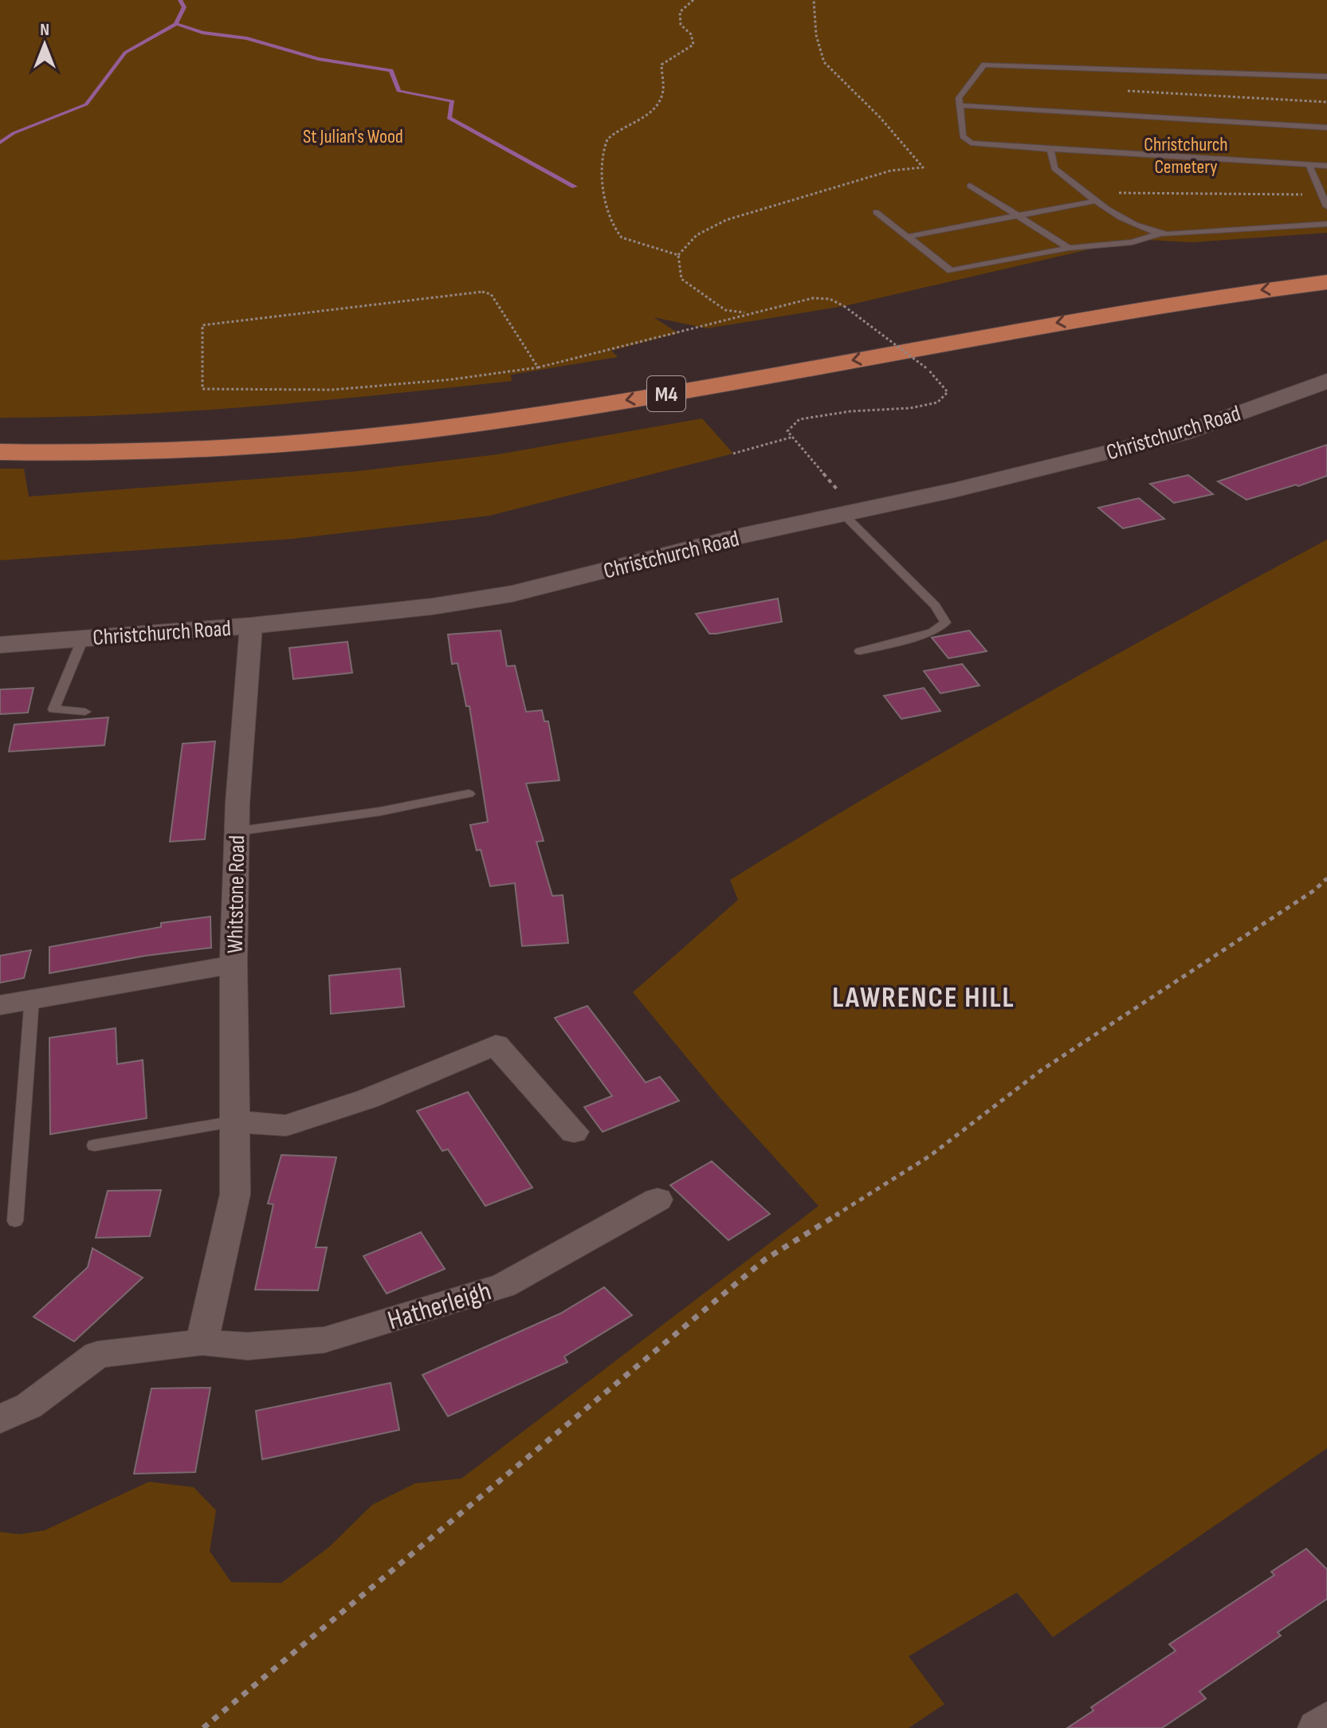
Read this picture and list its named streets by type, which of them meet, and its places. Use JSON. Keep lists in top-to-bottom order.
{
  "streets": {
    "highway": ["M4"],
    "street": ["Christchurch Road", "Whitstone Road", "Hatherleigh"]
  },
  "crossings": [
    ["Christchurch Road", "Whitstone Road"]
  ],
  "districts": ["LAWRENCE HILL"],
  "parks": ["St Julian's Wood", "Christchurch Cemetery"],
  "north": "top"
}
